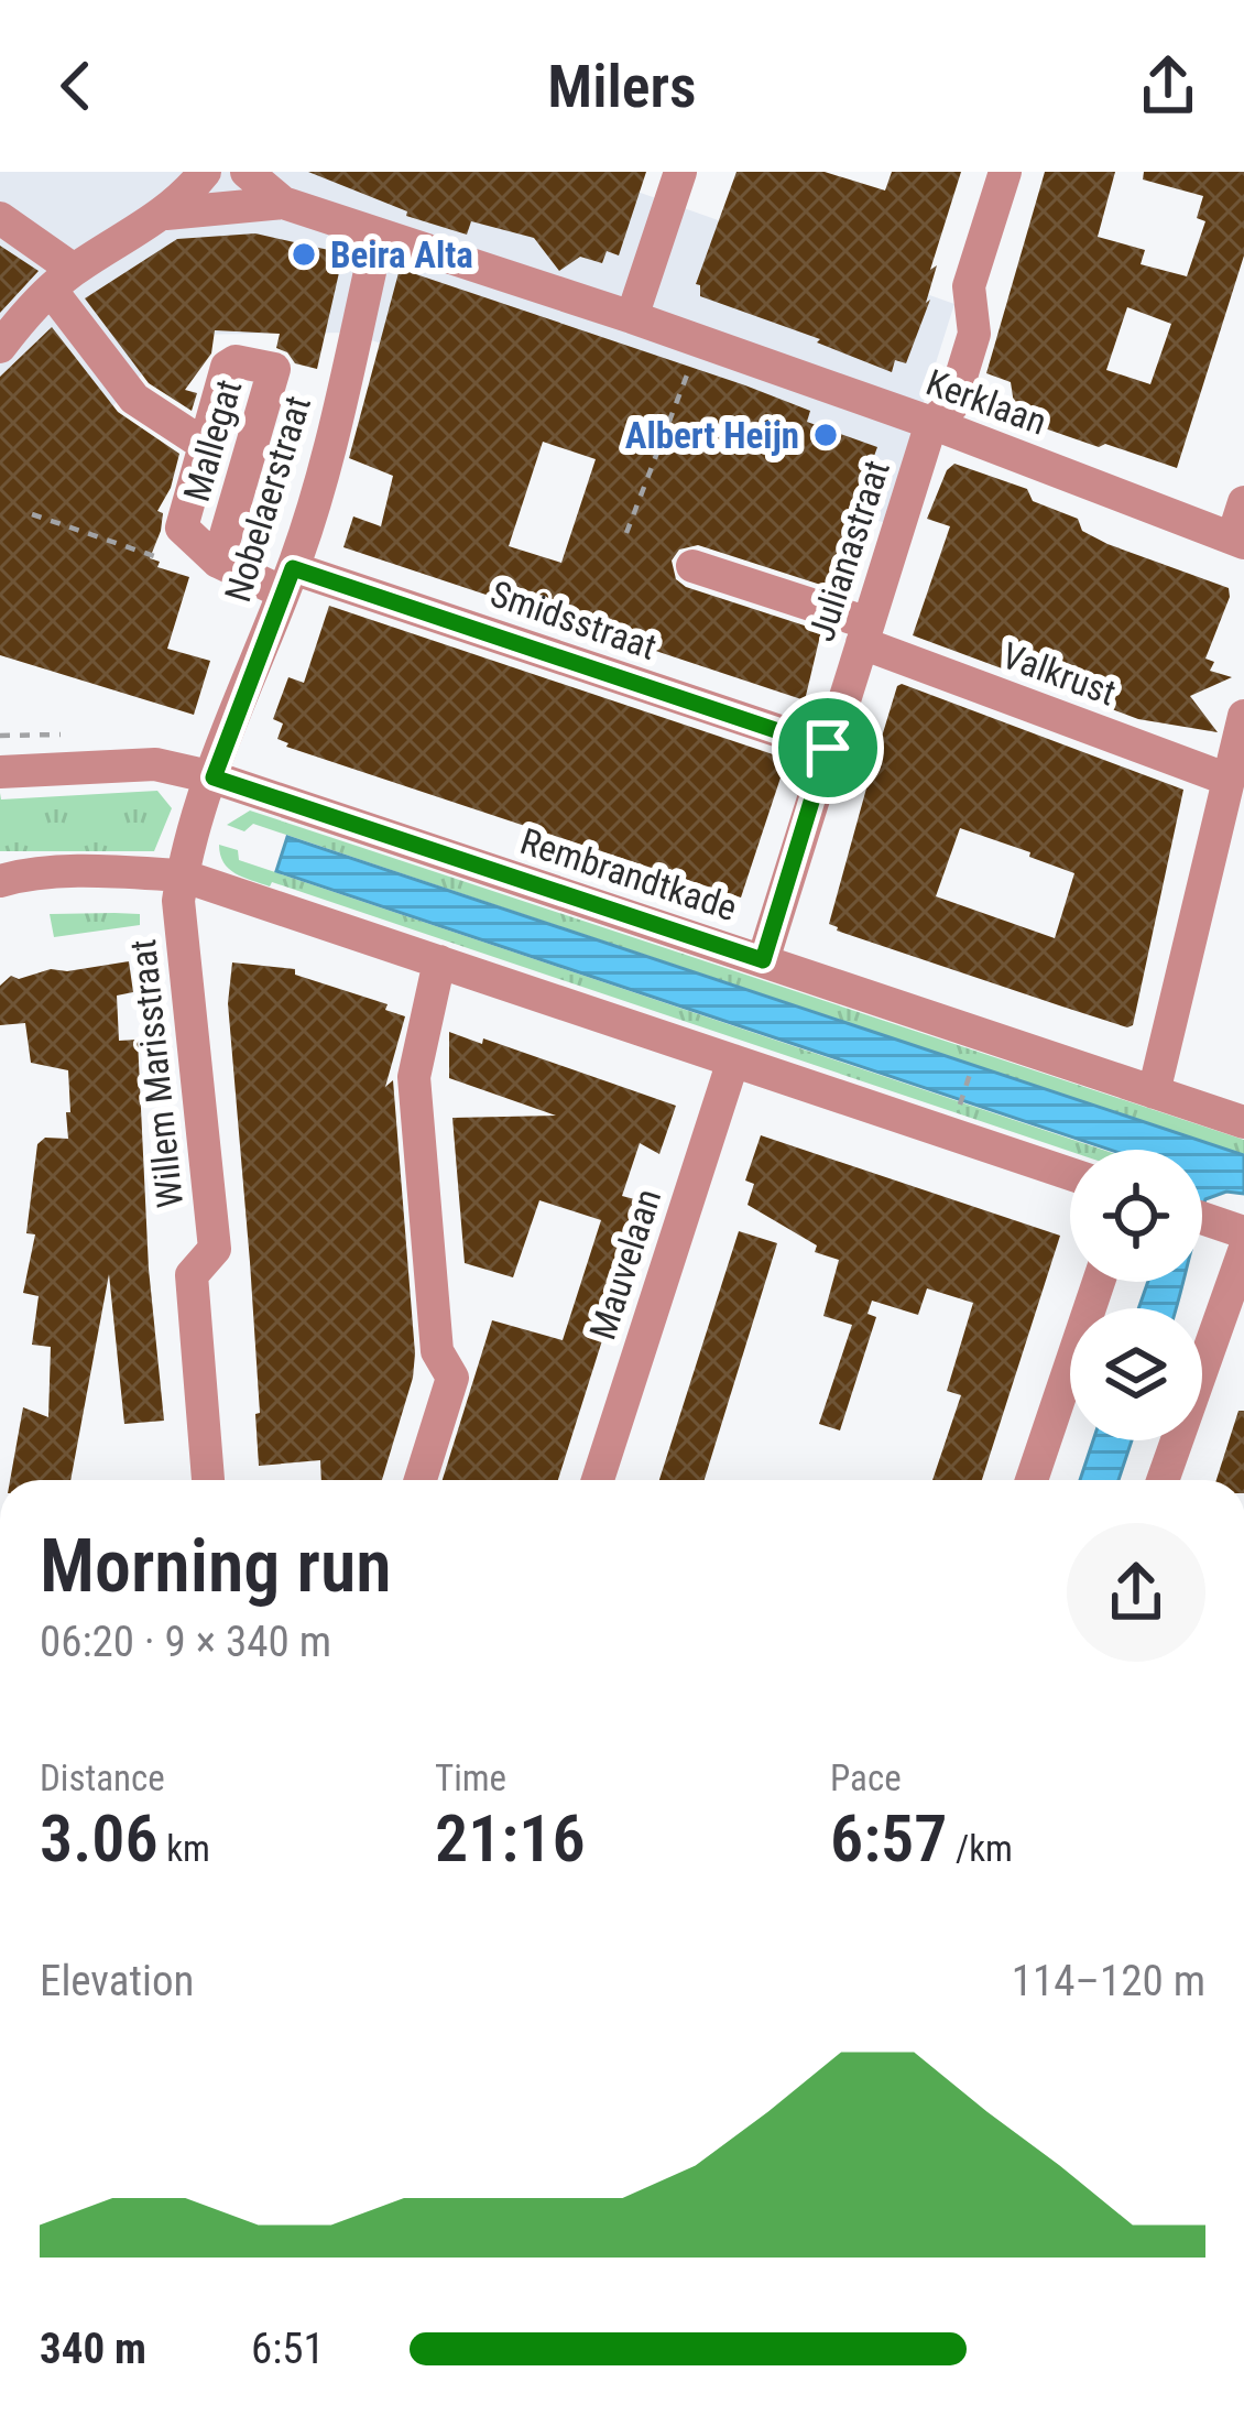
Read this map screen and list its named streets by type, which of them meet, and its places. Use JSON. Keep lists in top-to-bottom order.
{
  "streets": {
    "street": [
      "Kerklaan",
      "Mallegat",
      "Nobelaerstraat",
      "Julianastraat",
      "Smidsstraat",
      "Valkrust",
      "Rembrandtkade",
      "Willem Marisstraat",
      "Mauvelaan"
    ]
  },
  "crossings": [
    ["Kerklaan", "Nobelaerstraat"],
    ["Kerklaan", "Julianastraat"],
    ["Mallegat", "Nobelaerstraat"],
    ["Mallegat", "Smidsstraat"],
    ["Nobelaerstraat", "Smidsstraat"],
    ["Nobelaerstraat", "Rembrandtkade"],
    ["Nobelaerstraat", "Willem Marisstraat"],
    ["Julianastraat", "Smidsstraat"],
    ["Julianastraat", "Valkrust"],
    ["Julianastraat", "Rembrandtkade"]
  ],
  "places": ["Beira Alta", "Albert Heijn"],
  "page": {
    "header": "Milers",
    "heading": ["Morning run", "06:20 · 9 × 340 m"],
    "stats": [
      ["Distance", "3.06 km"],
      ["Time", "21:16"],
      ["Pace", "6:57 /km"]
    ],
    "chart": ["Elevation", "114–120 m"],
    "list": [
      {
        "name": "340 m",
        "note": "6:51"
      }
    ]
  }
}
